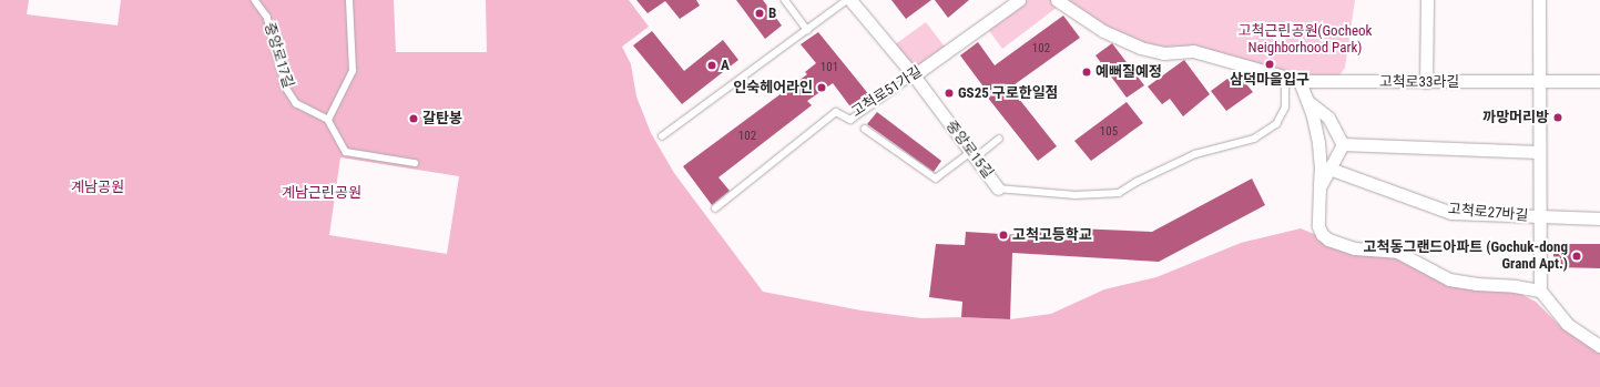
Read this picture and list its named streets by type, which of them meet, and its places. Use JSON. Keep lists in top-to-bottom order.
{
  "streets": {
    "street": [
      "고척로33라길",
      "고척로51가길",
      "중앙로15길",
      "고척로27바길"
    ],
    "lane": ["중앙로17길"]
  },
  "crossings": [
    ["고척로33라길", "중앙로15길"],
    ["고척로51가길", "중앙로15길"]
  ],
  "parks": ["고척근린공원(Gocheok Neighborhood Park)", "계남공원", "계남근린공원"],
  "places": [
    "B",
    "삼덕마을입구",
    "A",
    "예뻐질예정",
    "인숙헤어라인",
    "GS25 구로한일점",
    "까망머리방",
    "갈탄봉",
    "고척고등학교",
    "고척동그랜드아파트 (Gochuk-dong Grand Apt.)"
  ],
  "house_numbers": [
    "102",
    "101",
    "105",
    "102"
  ]
}
